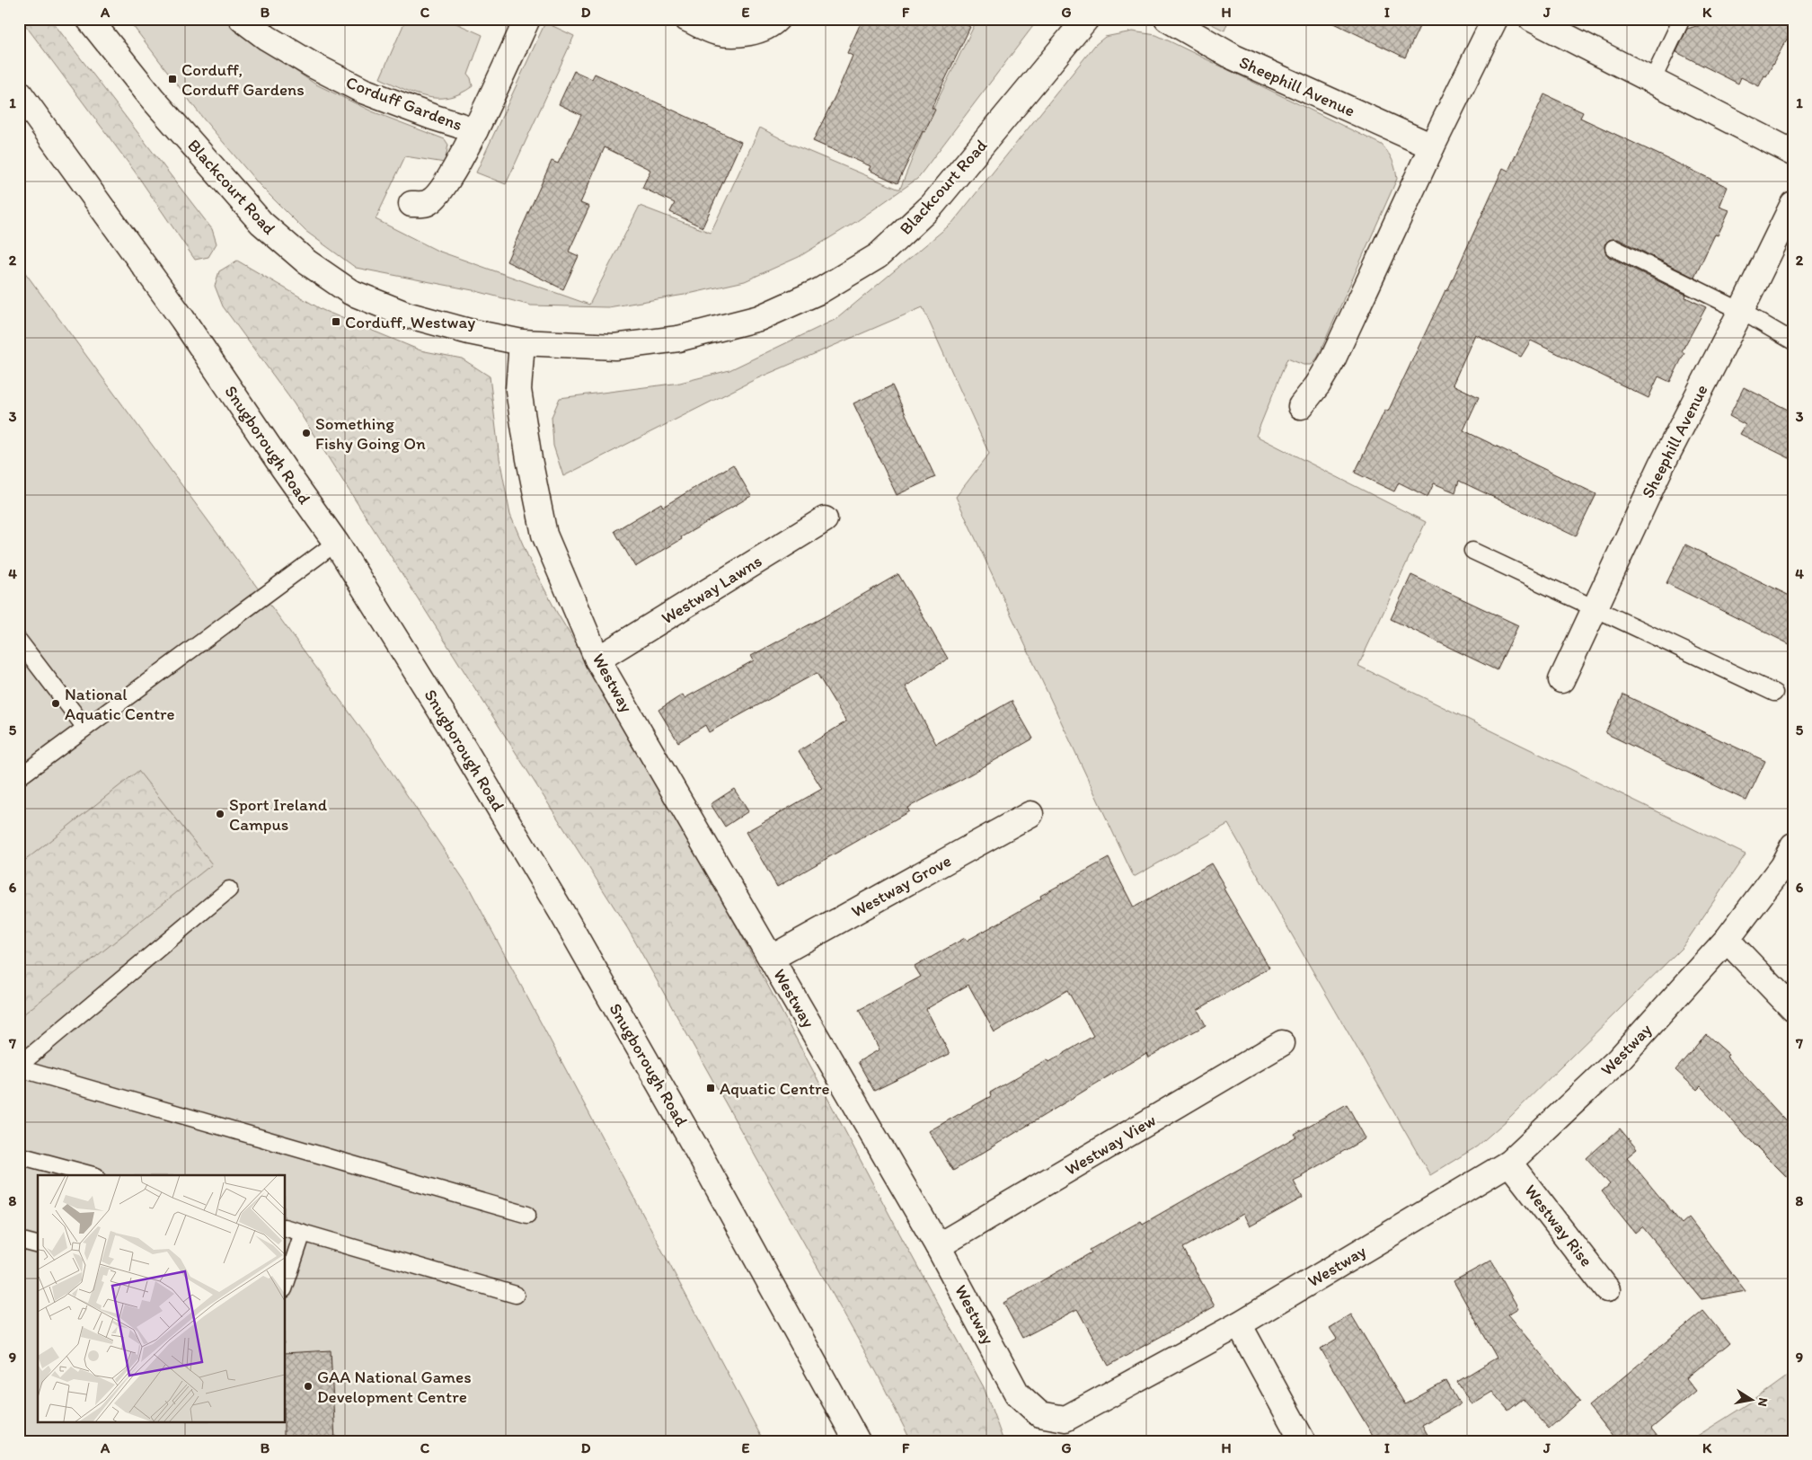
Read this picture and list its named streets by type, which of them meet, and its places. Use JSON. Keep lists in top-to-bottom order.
{
  "streets": {
    "street": [
      "Sheephill Avenue",
      "Corduff Gardens",
      "Blackcourt Road",
      "Snugborough Road",
      "Westway Lawns",
      "Westway",
      "Westway Grove",
      "Westway View",
      "Westway Rise"
    ]
  },
  "crossings": [
    ["Blackcourt Road", "Westway"],
    ["Westway Lawns", "Westway"],
    ["Westway", "Westway Grove"],
    ["Westway", "Westway View"],
    ["Westway", "Westway Rise"]
  ],
  "places": {
    "transit": ["Corduff, Corduff Gardens", "Corduff, Westway", "Aquatic Centre"],
    "other": [
      "Something Fishy Going On",
      "National Aquatic Centre",
      "Sport Ireland Campus",
      "GAA National Games Development Centre"
    ]
  },
  "north": "right",
  "grid": {
    "columns": [
      "A",
      "B",
      "C",
      "D",
      "E",
      "F",
      "G",
      "H",
      "I",
      "J",
      "K"
    ],
    "rows": [
      "1",
      "2",
      "3",
      "4",
      "5",
      "6",
      "7",
      "8",
      "9"
    ]
  }
}
